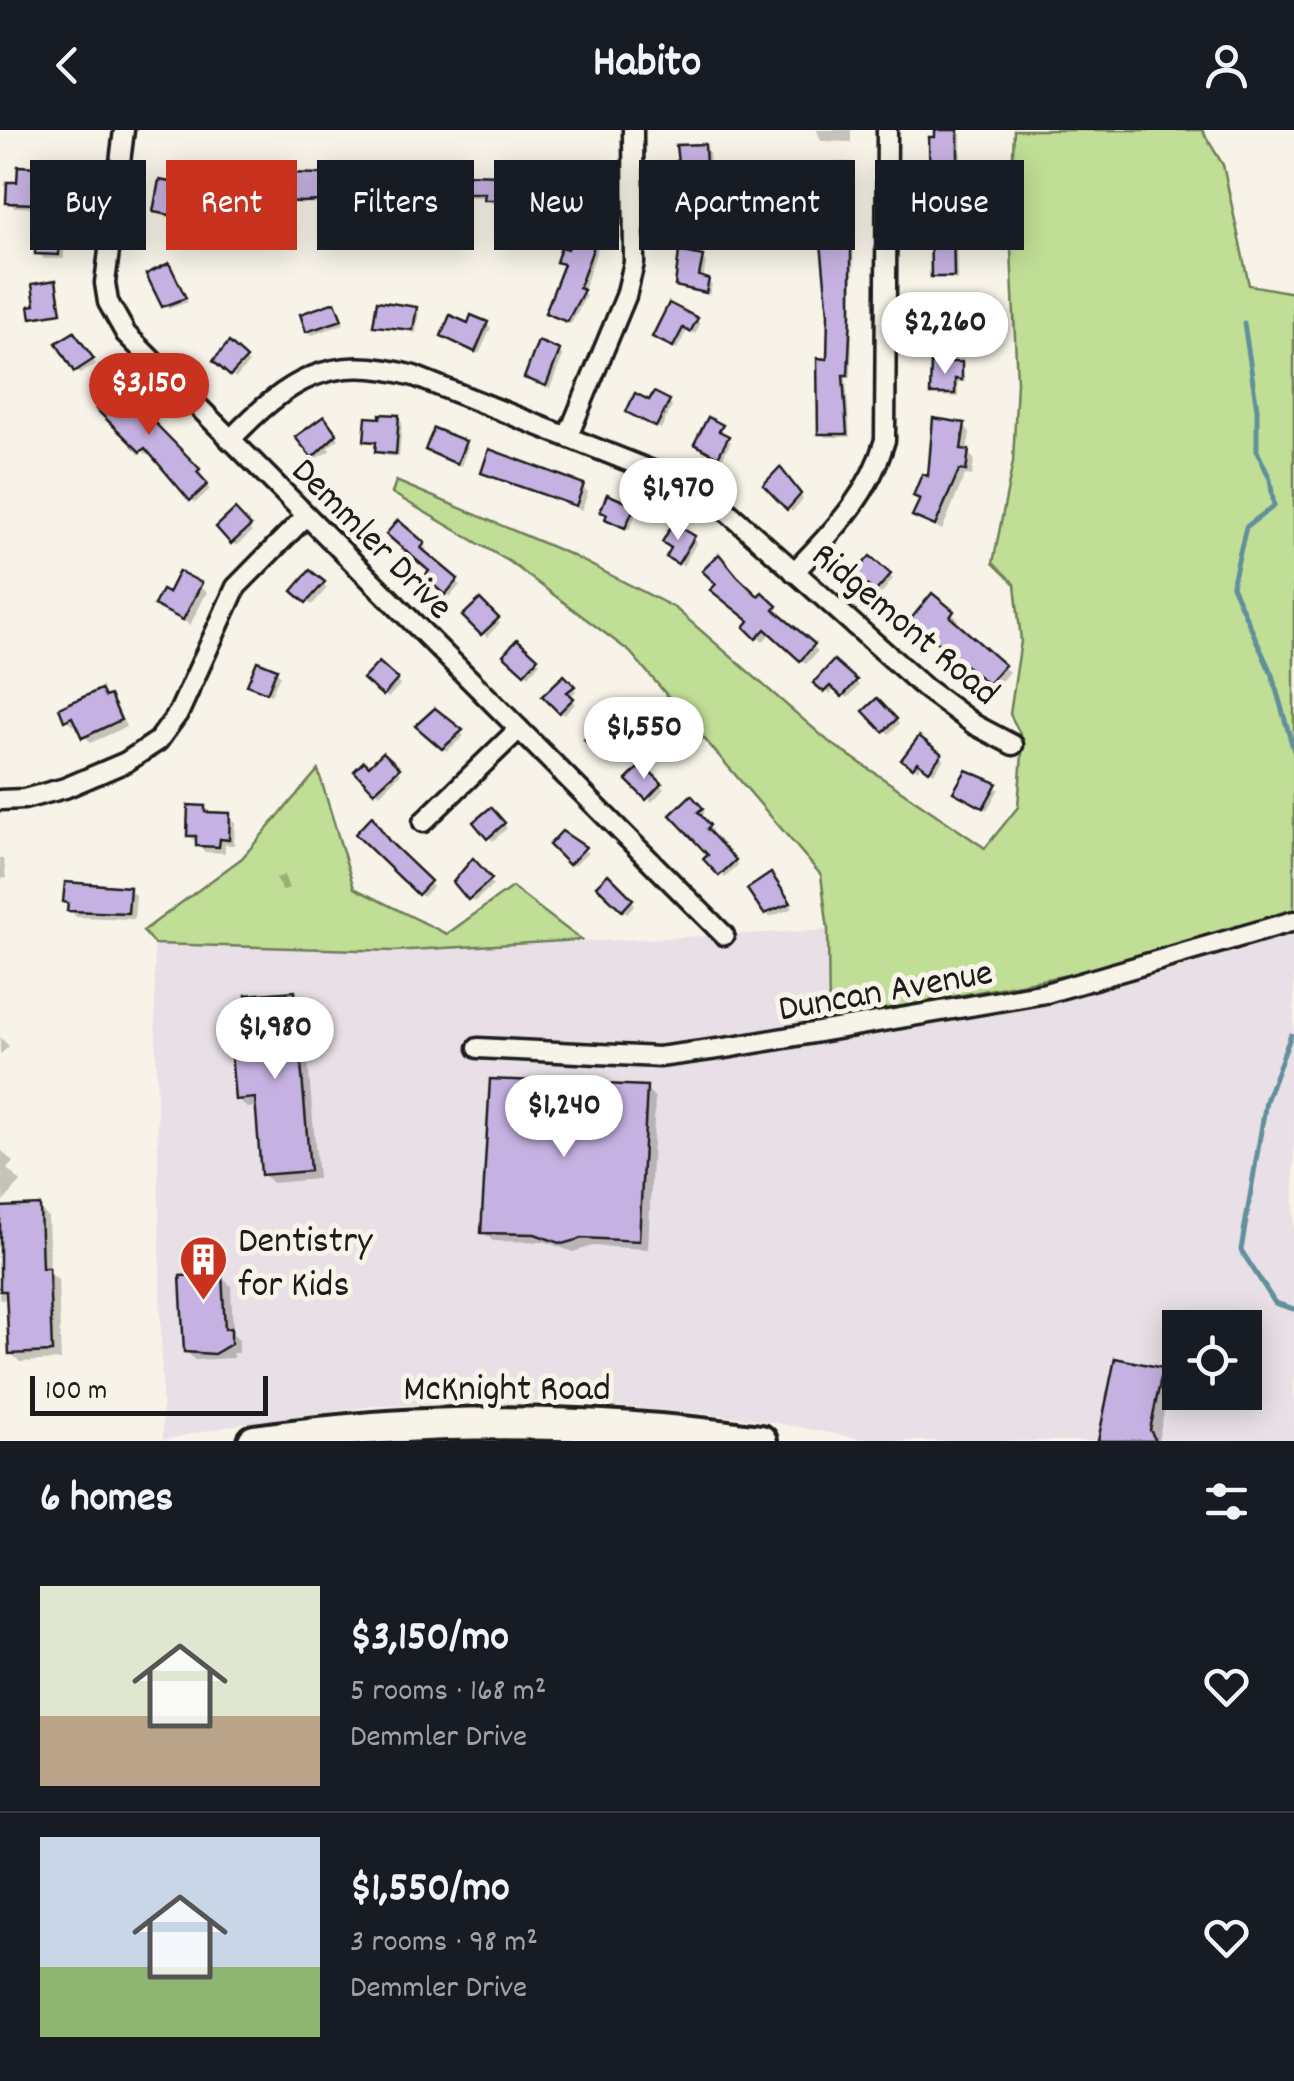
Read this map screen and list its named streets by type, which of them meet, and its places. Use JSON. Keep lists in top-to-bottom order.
{
  "streets": {
    "highway": ["McKnight Road"],
    "street": ["Demmler Drive", "Ridgemont Road", "Duncan Avenue"]
  },
  "crossings": [
    ["Demmler Drive", "Ridgemont Road"]
  ],
  "places": {
    "building": ["Dentistry for Kids"]
  },
  "scale_bar": "100 m",
  "page": {
    "header": "Habito",
    "chip": [
      "Buy",
      "Rent",
      "Filters",
      "New",
      "Apartment",
      "House"
    ],
    "price": [
      "$2,260",
      "$3,150",
      "$1,970",
      "$1,550",
      "$1,980",
      "$1,240"
    ],
    "scale": "100 m",
    "heading": "6 homes",
    "list": [
      {
        "name": "$3,150/mo",
        "note": "5 rooms · 168 m² · Demmler Drive"
      },
      {
        "name": "$1,550/mo",
        "note": "3 rooms · 98 m² · Demmler Drive"
      }
    ]
  }
}
